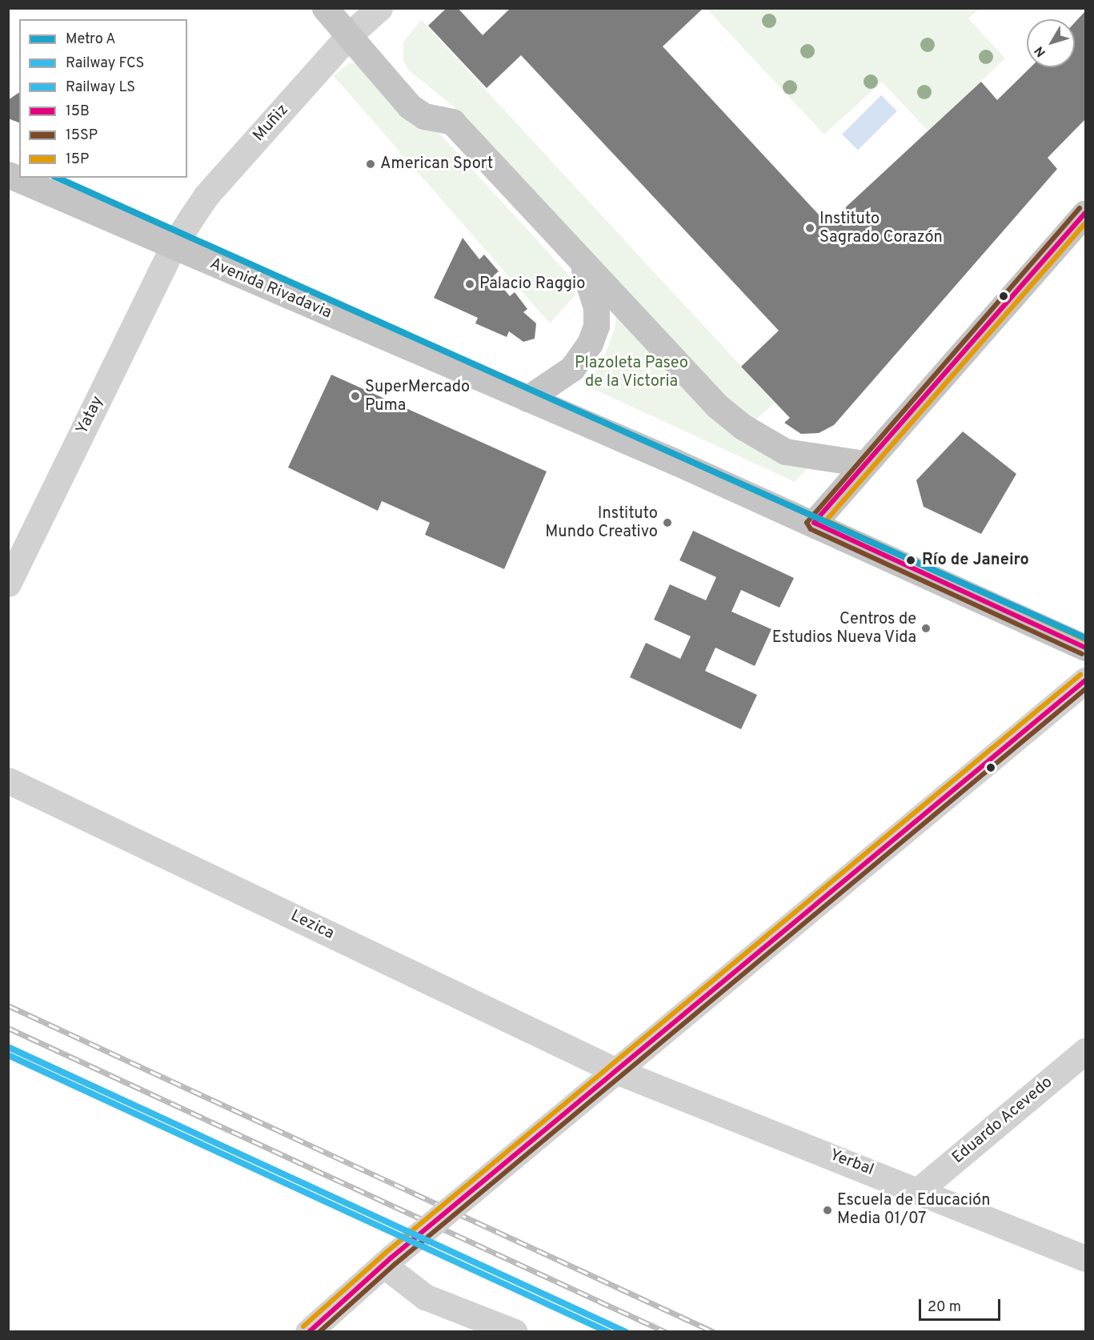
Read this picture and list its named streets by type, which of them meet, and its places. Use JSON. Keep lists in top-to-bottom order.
{
  "streets": {
    "main road": ["Avenida Rivadavia"],
    "street": [
      "Muñiz",
      "Yatay",
      "Lezica",
      "Eduardo Acevedo",
      "Yerbal"
    ]
  },
  "crossings": [
    ["Muñiz", "Avenida Rivadavia"],
    ["Muñiz", "Yatay"],
    ["Avenida Rivadavia", "Yatay"],
    ["Lezica", "Yerbal"],
    ["Eduardo Acevedo", "Yerbal"]
  ],
  "parks": ["Plazoleta Paseo de la Victoria"],
  "places": [
    "American Sport",
    "Instituto Sagrado Corazón",
    "Palacio Raggio",
    "SuperMercado Puma",
    "Instituto Mundo Creativo",
    "Río de Janeiro",
    "Centros de Estudios Nueva Vida",
    "Escuela de Educación Media 01/07"
  ],
  "lines": [
    "metro line A",
    "transit line 15SP",
    "transit line 15B",
    "transit line 15P",
    "rail line FCS",
    "rail line LS"
  ],
  "legend": [
    "Metro A",
    "Railway FCS",
    "Railway LS",
    "15B",
    "15SP",
    "15P"
  ],
  "scale_bar": "20 m",
  "north": "bottom left"
}
